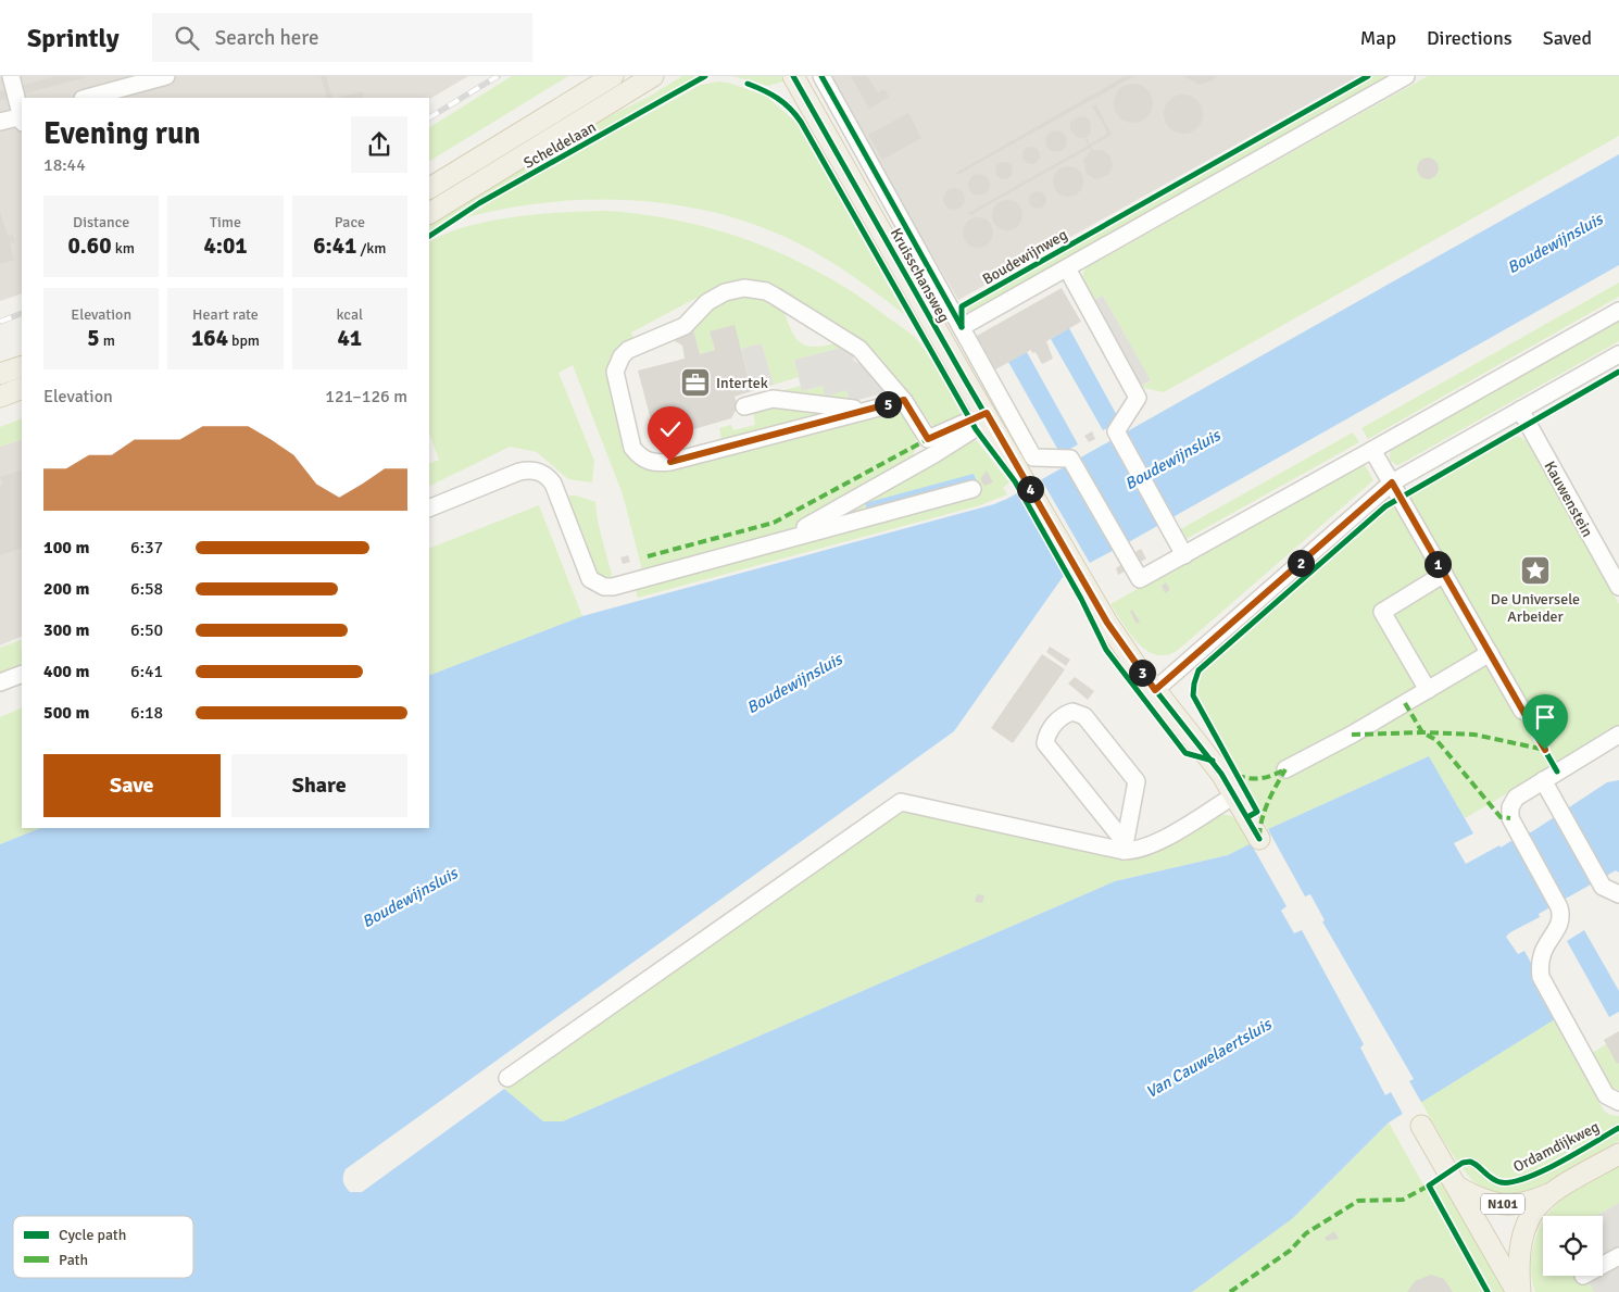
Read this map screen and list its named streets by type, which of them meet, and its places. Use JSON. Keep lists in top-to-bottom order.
{
  "streets": {
    "main road": ["Scheldelaan", "Kruisschansweg", "N101"],
    "street": ["Boudewijnweg", "Kauwenstein"],
    "cycle path": ["Ordamdijkweg"]
  },
  "water": ["Boudewijnsluis", "Van Cauwelaertsluis"],
  "places": {
    "office": ["Intertek"],
    "place": ["De Universele Arbeider"]
  },
  "legend": ["Cycle path", "Path"],
  "page": {
    "header": "Sprintly",
    "search": "Search here",
    "nav": ["Map", "Directions", "Saved"],
    "heading": ["Evening run", "18:44"],
    "stats": [
      ["Distance", "0.60 km"],
      ["Time", "4:01"],
      ["Pace", "6:41 /km"],
      ["Elevation", "5 m"],
      ["Heart rate", "164 bpm"],
      ["kcal", "41"]
    ],
    "chart": ["Elevation", "121–126 m"],
    "pins": [
      "5",
      "4",
      "2",
      "1",
      "3"
    ],
    "list": [
      {
        "name": "100 m",
        "note": "6:37"
      },
      {
        "name": "200 m",
        "note": "6:58"
      },
      {
        "name": "300 m",
        "note": "6:50"
      },
      {
        "name": "400 m",
        "note": "6:41"
      },
      {
        "name": "500 m",
        "note": "6:18"
      }
    ],
    "buttons": ["Save", "Share"]
  }
}
